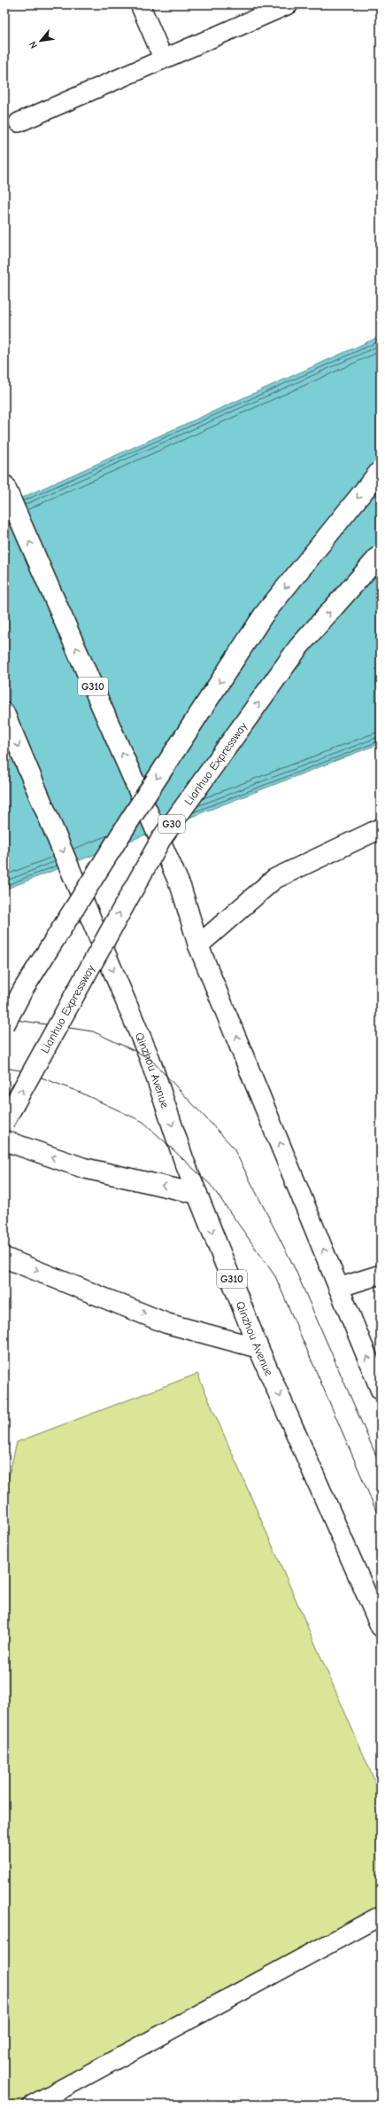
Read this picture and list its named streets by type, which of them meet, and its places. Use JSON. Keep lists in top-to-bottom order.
{
  "streets": {
    "main road": [
      "G310",
      "Lianhuo Expressway",
      "G30",
      "Qinzhou Avenue"
    ]
  },
  "north": "bottom left"
}
